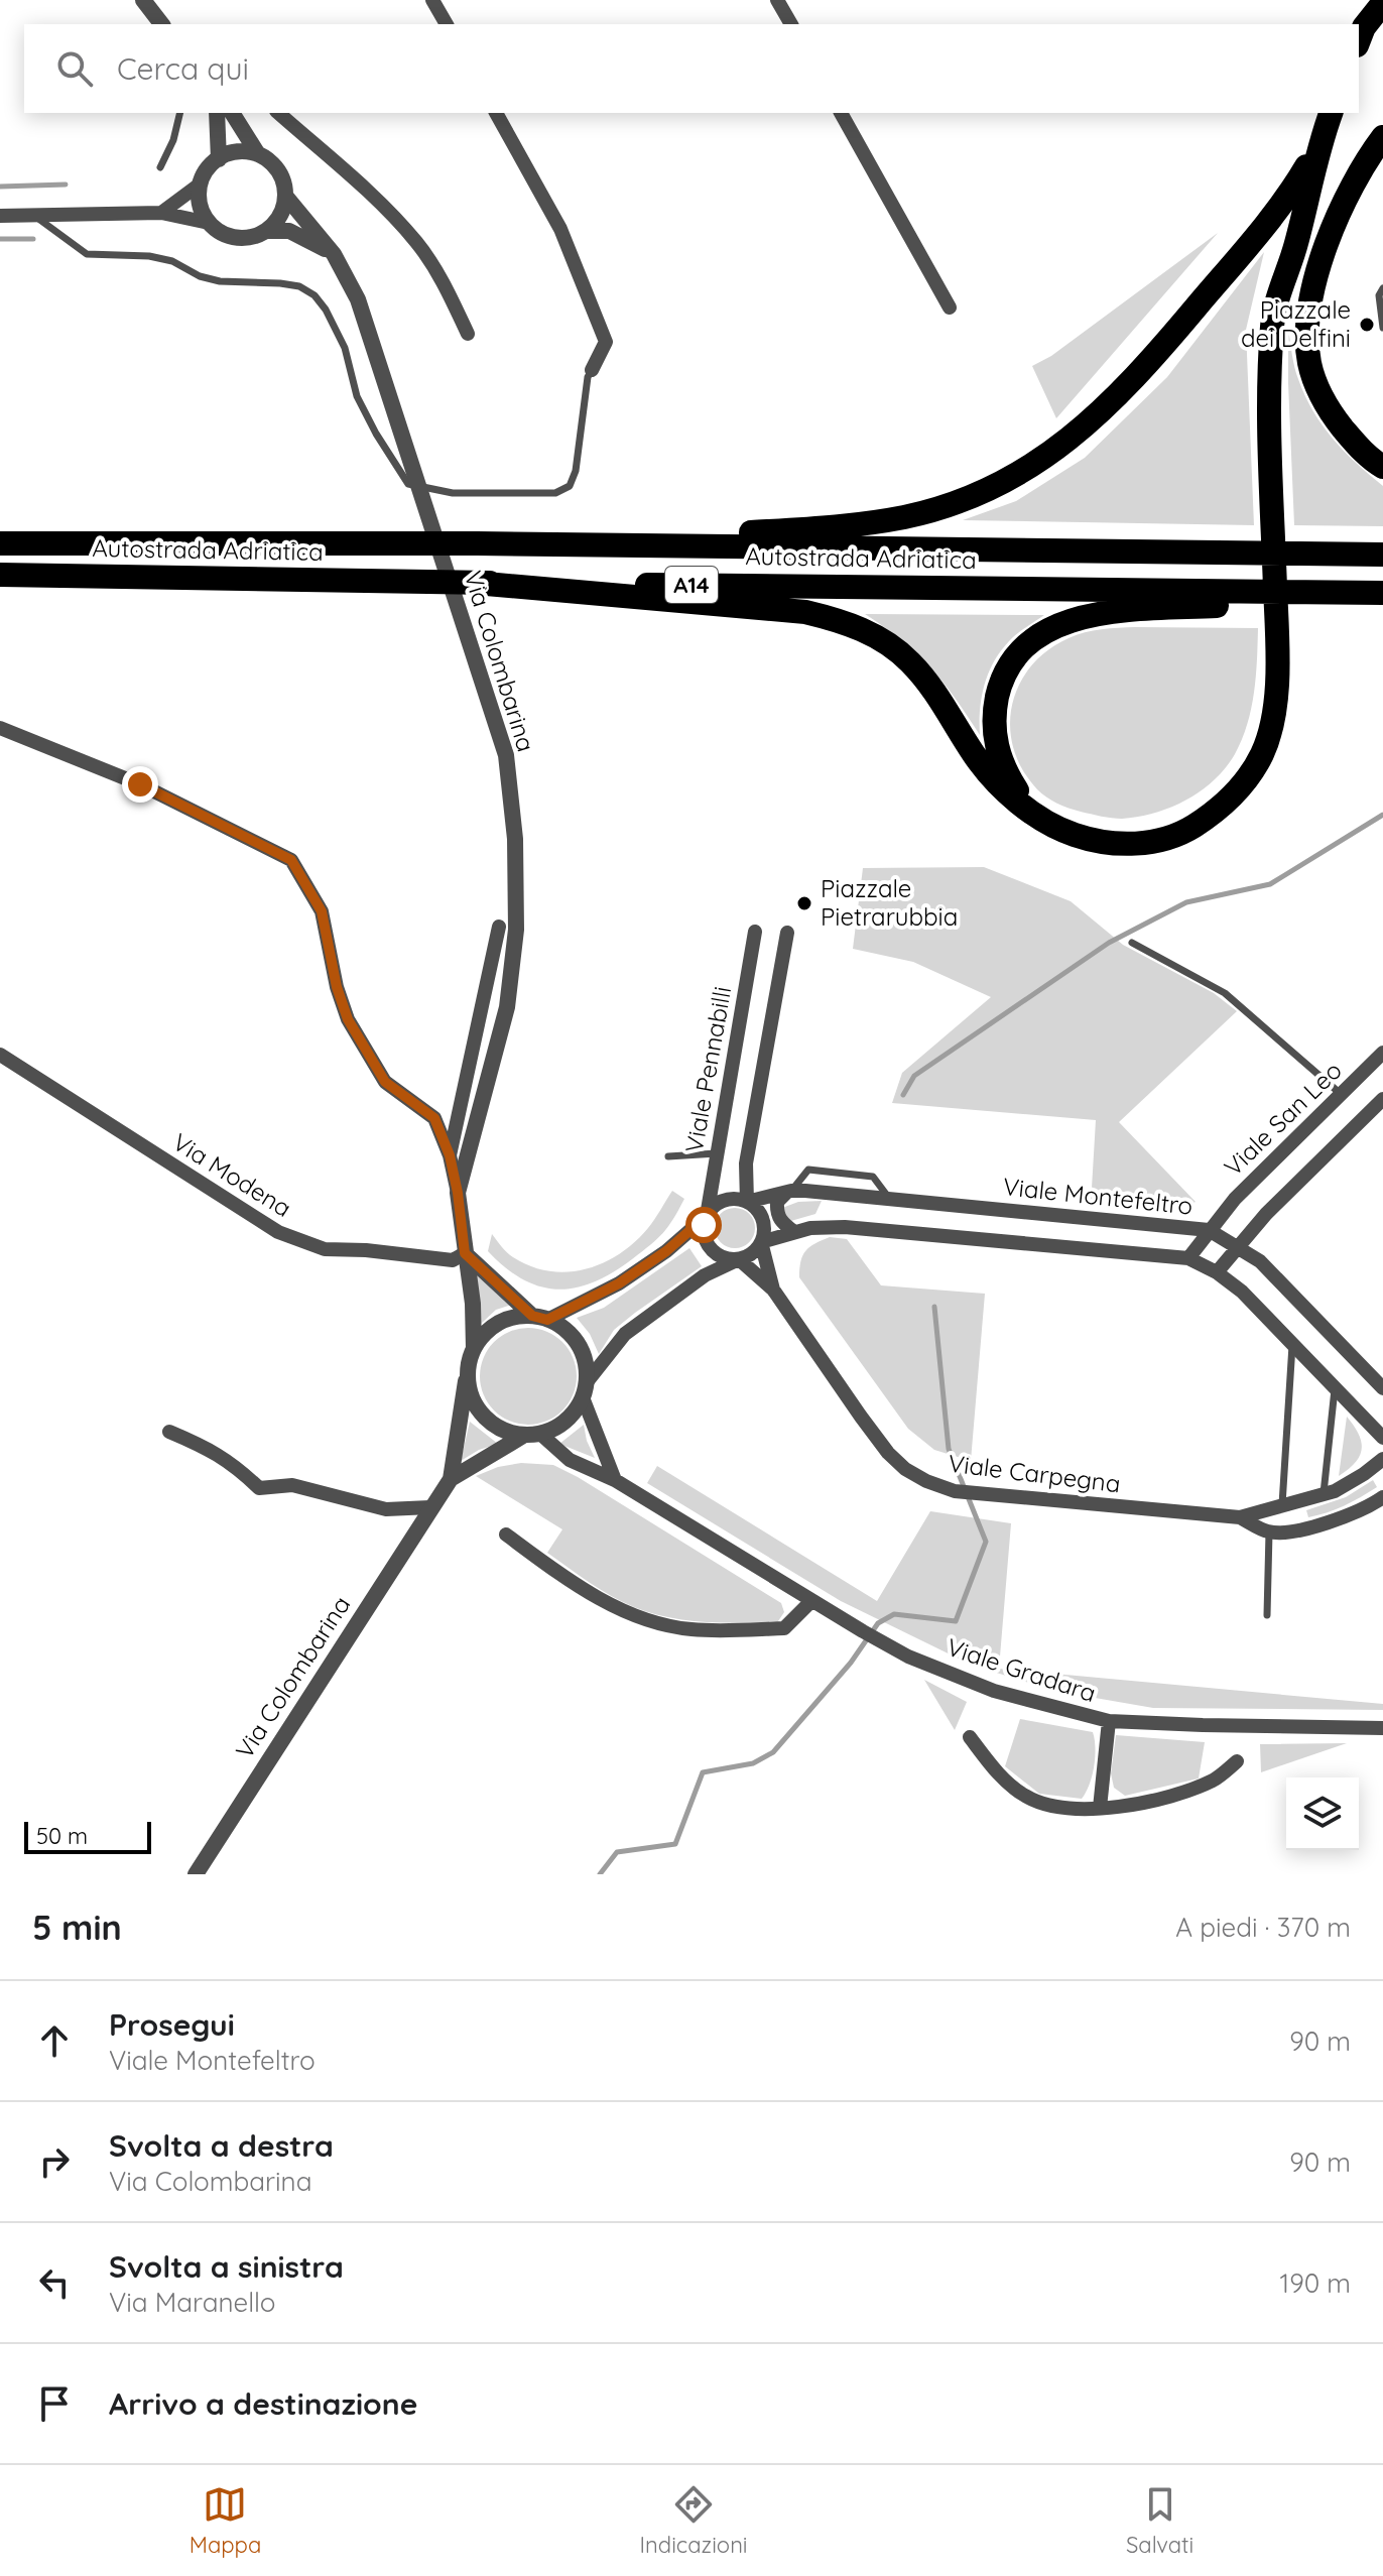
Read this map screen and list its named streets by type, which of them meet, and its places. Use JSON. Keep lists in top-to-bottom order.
{
  "streets": {
    "highway": ["Autostrada Adriatica", "A14"],
    "street": [
      "Via Colombarina",
      "Viale Pennabilli",
      "Viale San Leo",
      "Via Modena",
      "Viale Montefeltro",
      "Viale Carpegna",
      "Viale Gradara"
    ]
  },
  "crossings": [
    ["Via Colombarina", "Via Modena"],
    ["Viale Pennabilli", "Viale Montefeltro"],
    ["Viale Pennabilli", "Viale Carpegna"],
    ["Viale San Leo", "Viale Montefeltro"],
    ["Viale Montefeltro", "Viale Carpegna"]
  ],
  "places": ["Piazzale dei Delfini", "Piazzale Pietrarubbia"],
  "scale_bar": "50 m",
  "page": {
    "search": "Cerca qui",
    "scale": "50 m",
    "heading": ["5 min", "A piedi · 370 m"],
    "list": [
      ["Prosegui", "Viale Montefeltro", "90 m"],
      ["Svolta a destra", "Via Colombarina", "90 m"],
      ["Svolta a sinistra", "Via Maranello", "190 m"],
      "Arrivo a destinazione"
    ],
    "nav": ["Mappa", "Indicazioni", "Salvati"]
  }
}
